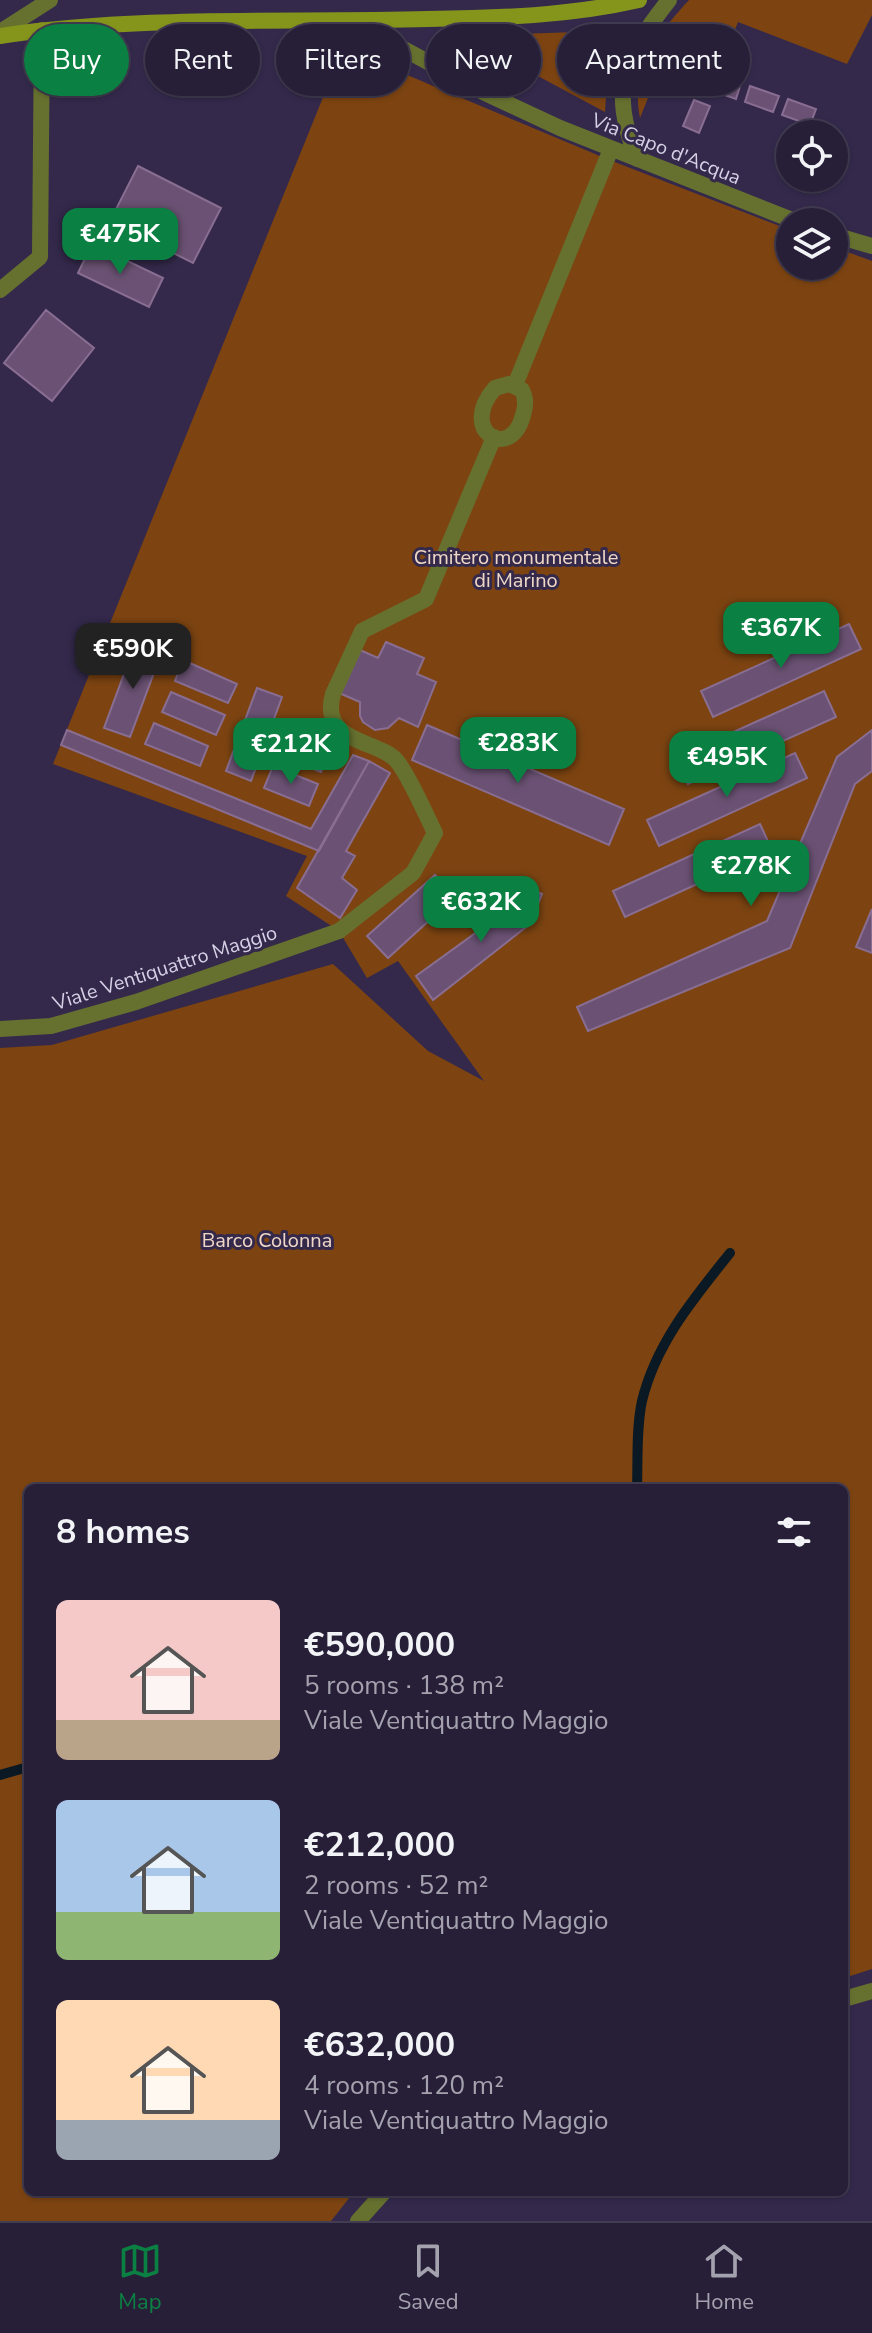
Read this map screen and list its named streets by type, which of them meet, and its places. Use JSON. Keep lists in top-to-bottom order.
{
  "streets": {
    "street": ["Via Capo d'Acqua", "Viale Ventiquattro Maggio"]
  },
  "parks": ["Cimitero monumentale di Marino", "Barco Colonna"],
  "page": {
    "chip": [
      "Buy",
      "Rent",
      "Filters",
      "New",
      "Apartment"
    ],
    "price": [
      "€475K",
      "€367K",
      "€590K",
      "€283K",
      "€212K",
      "€495K",
      "€278K",
      "€632K"
    ],
    "heading": "8 homes",
    "list": [
      {
        "name": "€590,000",
        "note": "5 rooms · 138 m² · Viale Ventiquattro Maggio"
      },
      {
        "name": "€212,000",
        "note": "2 rooms · 52 m² · Viale Ventiquattro Maggio"
      },
      {
        "name": "€632,000",
        "note": "4 rooms · 120 m² · Viale Ventiquattro Maggio"
      }
    ],
    "tabs": ["Map", "Saved", "Home"]
  }
}
